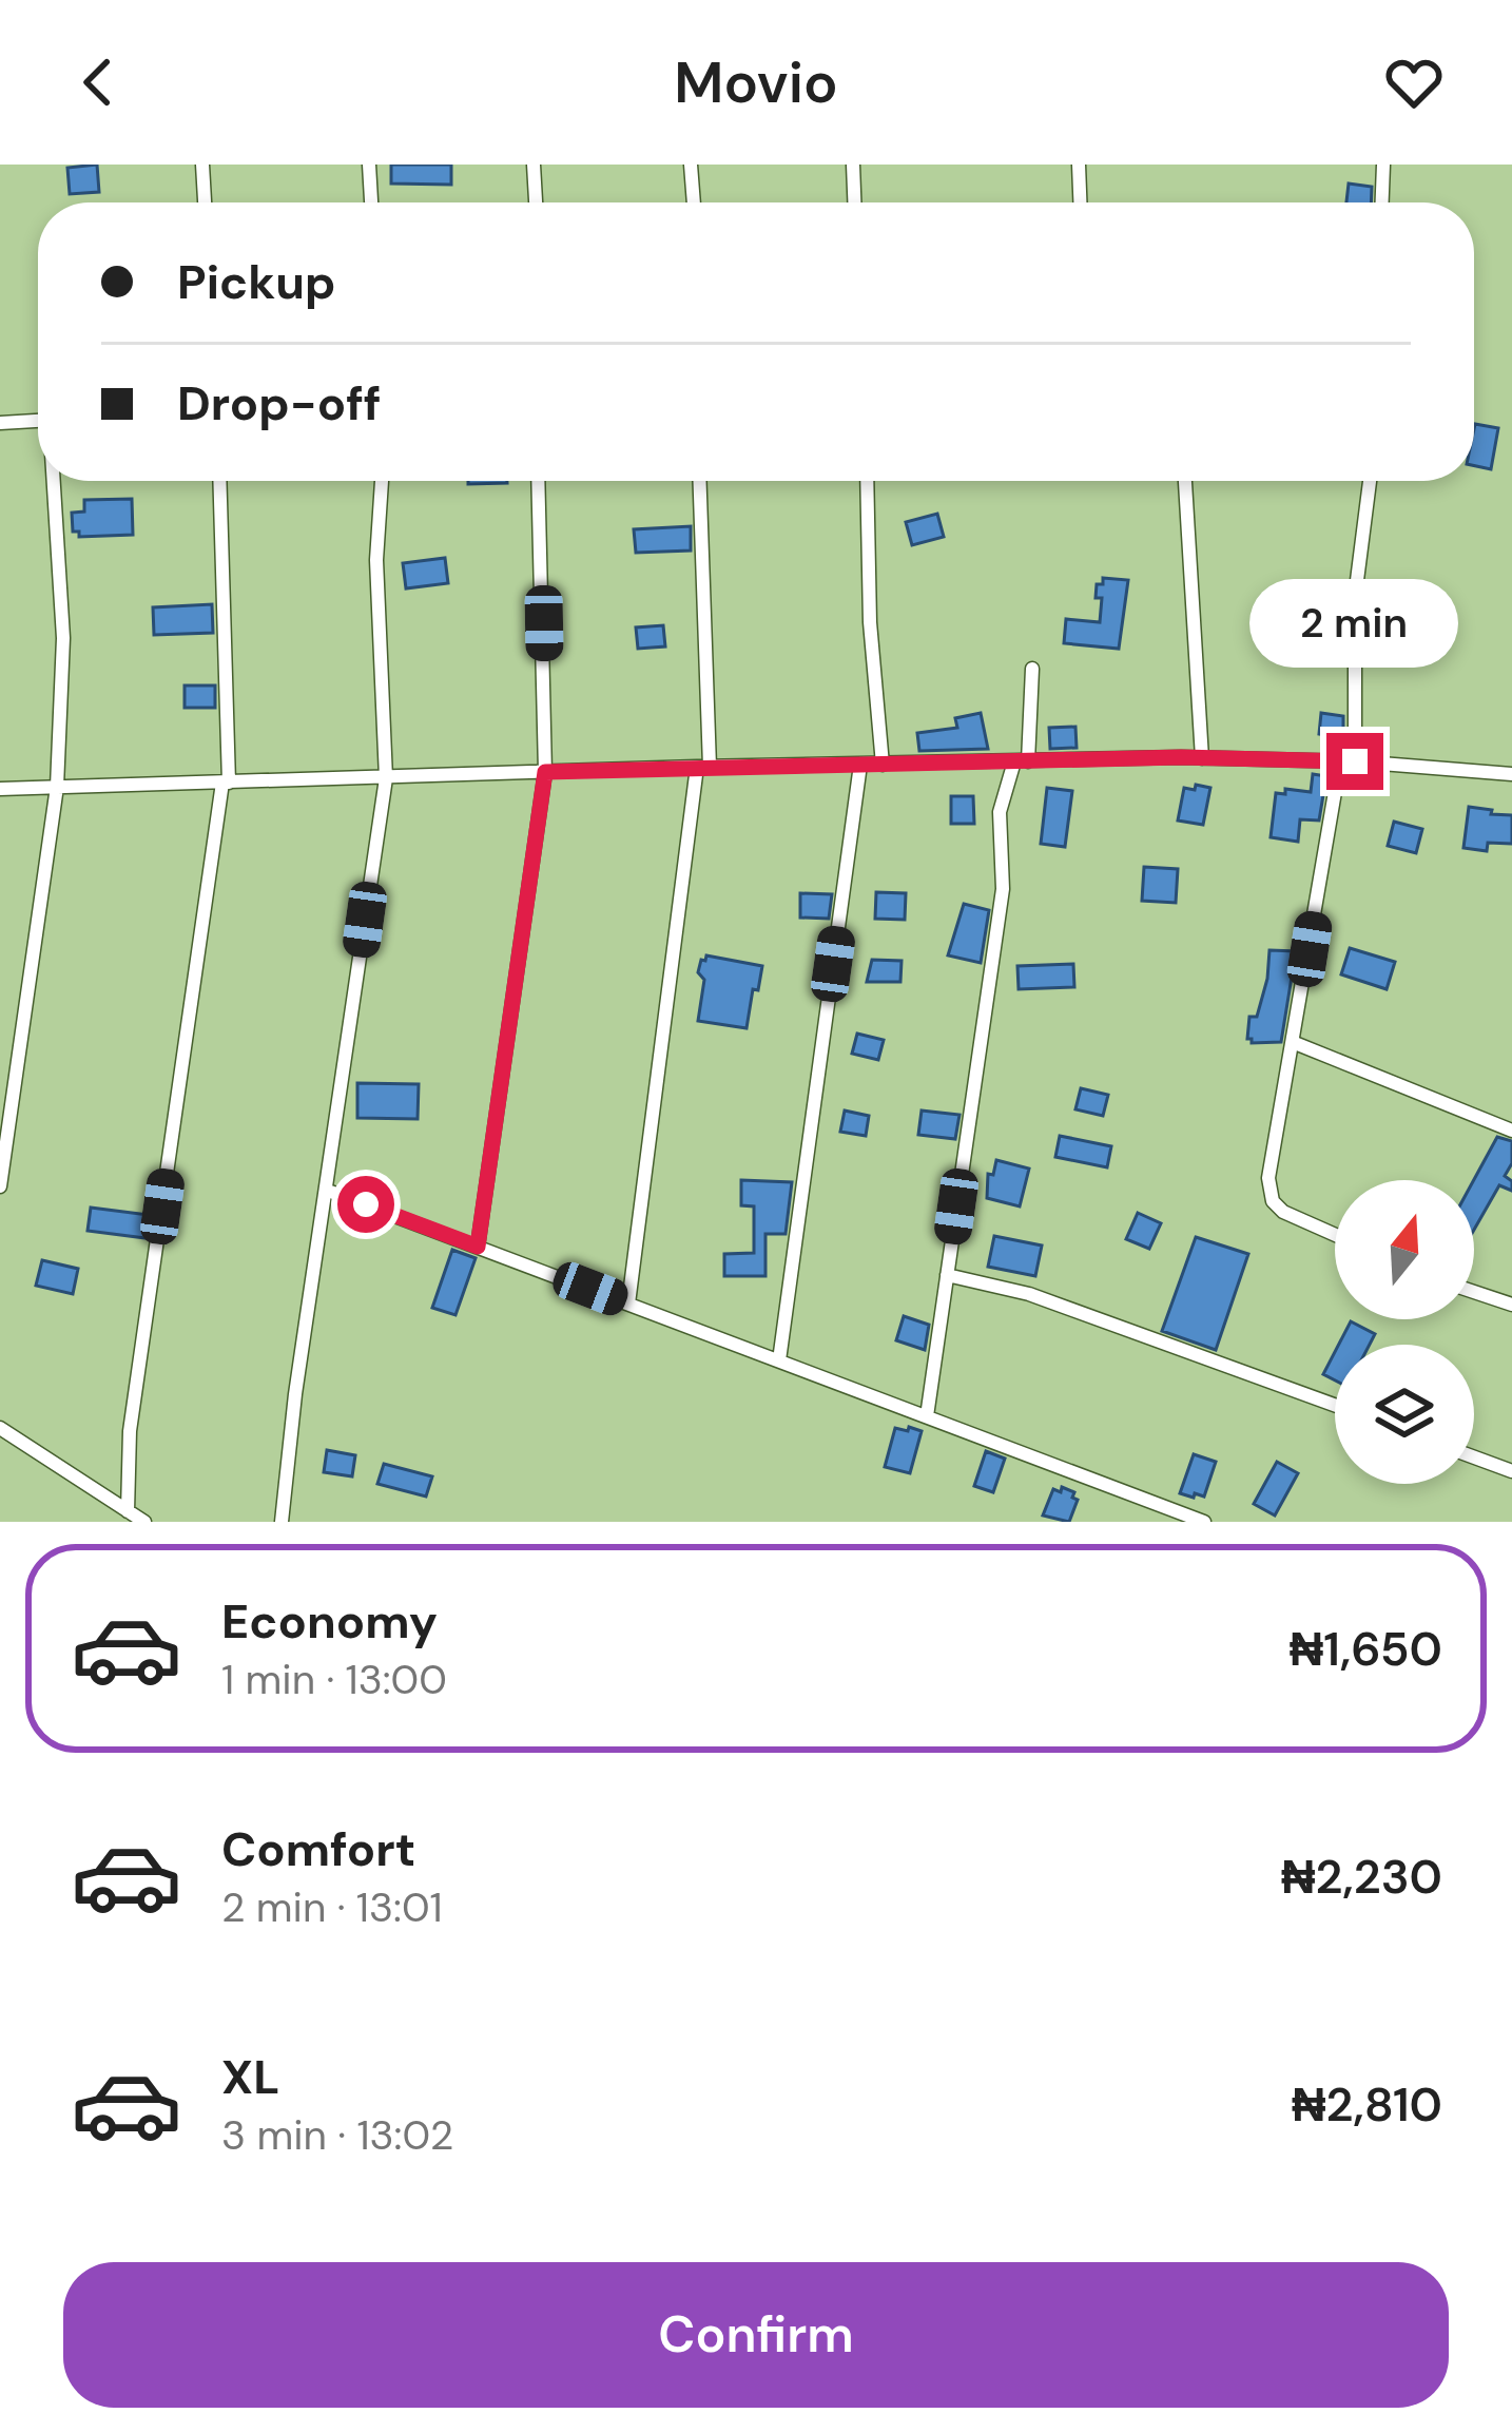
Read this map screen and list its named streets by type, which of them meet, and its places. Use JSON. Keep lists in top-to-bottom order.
{
  "north": "top",
  "page": {
    "header": "Movio",
    "banner": ["Pickup", "Drop-off"],
    "bubble": "2 min",
    "list": [
      {
        "name": "Economy",
        "note": "1 min · 13:00",
        "value": "₦1,650"
      },
      {
        "name": "Comfort",
        "note": "2 min · 13:01",
        "value": "₦2,230"
      },
      {
        "name": "XL",
        "note": "3 min · 13:02",
        "value": "₦2,810"
      }
    ],
    "buttons": "Confirm"
  }
}
